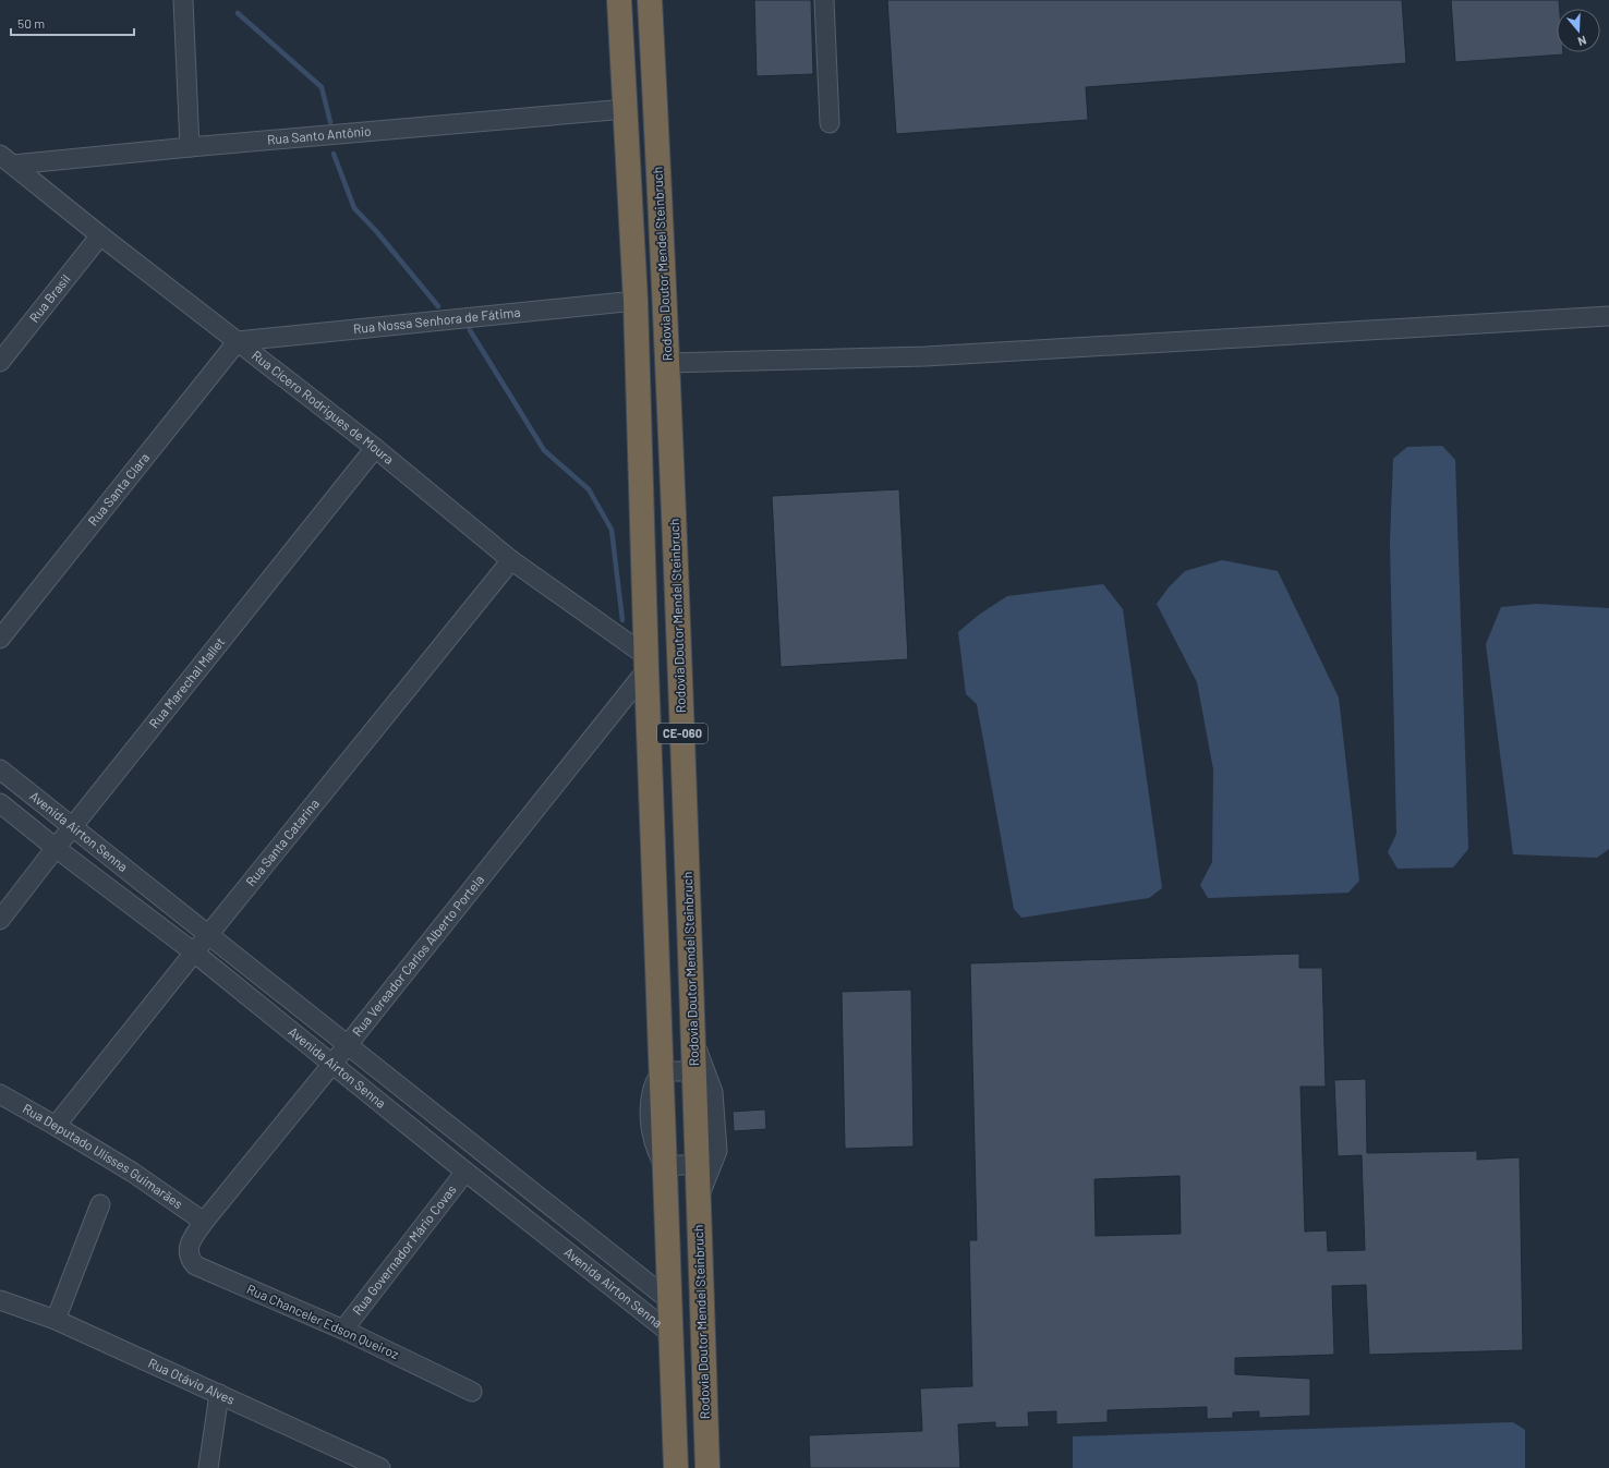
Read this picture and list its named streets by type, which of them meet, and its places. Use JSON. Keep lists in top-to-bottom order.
{
  "streets": {
    "highway": ["Rodovia Doutor Mendel Steinbruch", "CE-060"],
    "street": [
      "Rua Santo Antônio",
      "Rua Brasil",
      "Rua Nossa Senhora de Fátima",
      "Rua Cícero Rodrigues de Moura",
      "Rua Santa Clara",
      "Rua Marechal Mallet",
      "Avenida Airton Senna",
      "Rua Santa Catarina",
      "Rua Vereador Carlos Alberto Portela",
      "Rua Deputado Ulisses Guimarães",
      "Rua Governador Mário Covas",
      "Rua Chanceler Edson Queiroz",
      "Rua Otávio Alves"
    ]
  },
  "crossings": [
    ["Rua Santo Antônio", "Rua Cícero Rodrigues de Moura"],
    ["Rua Santo Antônio", "CE-060"],
    ["Rua Brasil", "Rua Cícero Rodrigues de Moura"],
    ["Rua Nossa Senhora de Fátima", "Rua Cícero Rodrigues de Moura"],
    ["Rua Nossa Senhora de Fátima", "Rua Santa Clara"],
    ["Rua Nossa Senhora de Fátima", "CE-060"],
    ["Rua Cícero Rodrigues de Moura", "Rua Santa Clara"],
    ["Rua Cícero Rodrigues de Moura", "Rua Marechal Mallet"],
    ["Rua Cícero Rodrigues de Moura", "CE-060"],
    ["Rua Cícero Rodrigues de Moura", "Rua Santa Catarina"],
    ["Rua Cícero Rodrigues de Moura", "Rua Vereador Carlos Alberto Portela"],
    ["Rua Marechal Mallet", "Avenida Airton Senna"],
    ["CE-060", "Avenida Airton Senna"],
    ["CE-060", "Rua Vereador Carlos Alberto Portela"],
    ["Avenida Airton Senna", "Rua Santa Catarina"],
    ["Avenida Airton Senna", "Rua Vereador Carlos Alberto Portela"],
    ["Avenida Airton Senna", "Rua Governador Mário Covas"],
    ["Rua Santa Catarina", "Rua Deputado Ulisses Guimarães"],
    ["Rua Vereador Carlos Alberto Portela", "Rua Deputado Ulisses Guimarães"],
    ["Rua Vereador Carlos Alberto Portela", "Rua Chanceler Edson Queiroz"],
    ["Rua Governador Mário Covas", "Rua Chanceler Edson Queiroz"]
  ],
  "scale_bar": "50 m",
  "north": "bottom"
}
